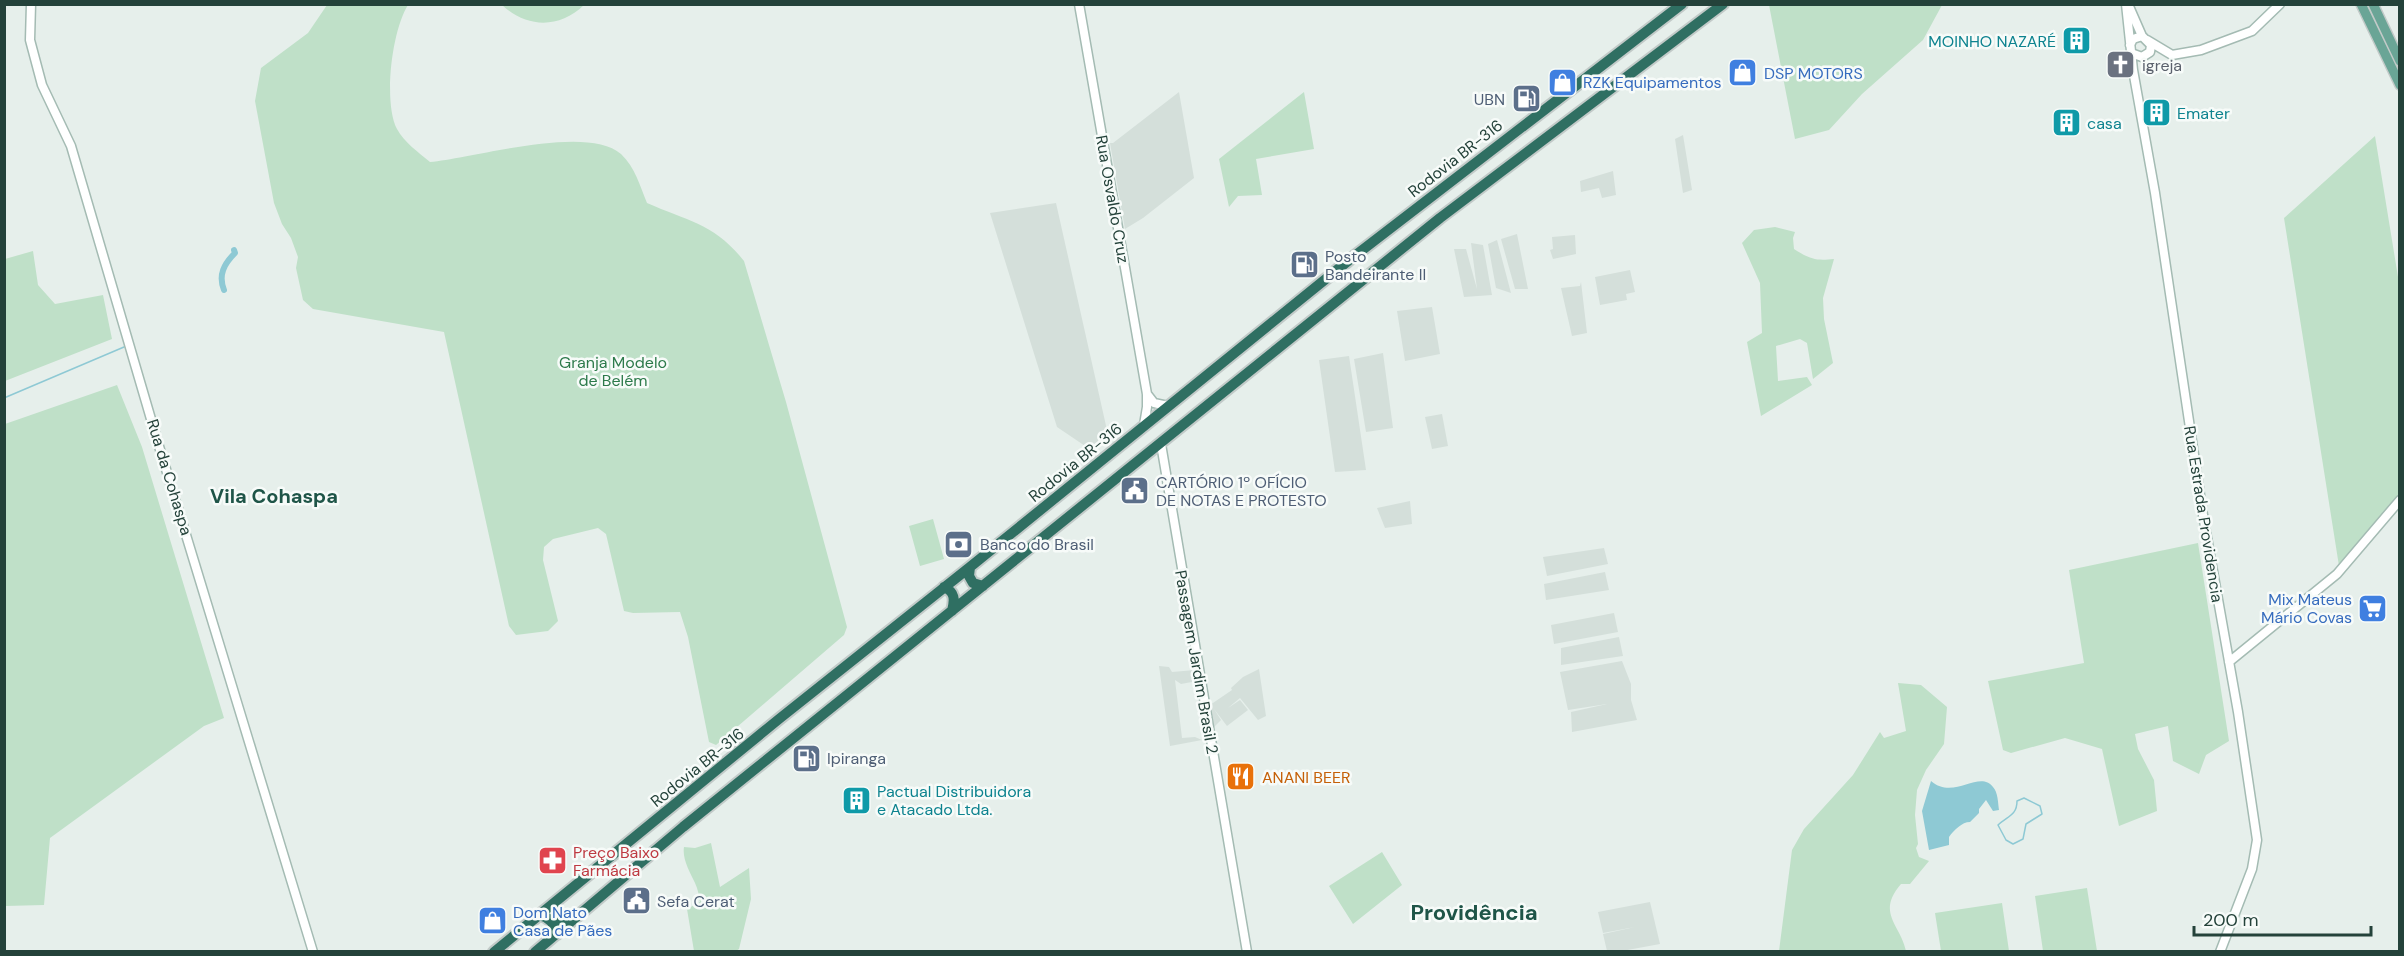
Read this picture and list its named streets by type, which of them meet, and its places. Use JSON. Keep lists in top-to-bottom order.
{
  "streets": {
    "highway": ["Rodovia BR-316"],
    "street": [
      "Rua Osvaldo Cruz",
      "Rua da Cohaspa",
      "Rua Estrada Providencia",
      "Passagem Jardim Brasil 2"
    ]
  },
  "crossings": [
    ["Rodovia BR-316", "Rua Osvaldo Cruz"]
  ],
  "districts": ["Vila Cohaspa", "Providência"],
  "parks": ["Granja Modelo de Belém"],
  "places": {
    "building": [
      "MOINHO NAZARÉ",
      "Emater",
      "casa",
      "Pactual Distribuidora e Atacado Ltda."
    ],
    "church": ["igreja"],
    "shop": ["DSP MOTORS", "RZK Equipamentos", "Dom Nato Casa de Pães"],
    "fuel station": ["UBN", "Posto Bandeirante II", "Ipiranga"],
    "public building": ["CARTÓRIO 1º OFÍCIO DE NOTAS E PROTESTO", "Sefa Cerat"],
    "bank": ["Banco do Brasil"],
    "supermarket": ["Mix Mateus Mário Covas"],
    "restaurant": ["ANANI BEER"],
    "pharmacy": ["Preço Baixo Farmácia"]
  },
  "scale_bar": "200 m"
}
